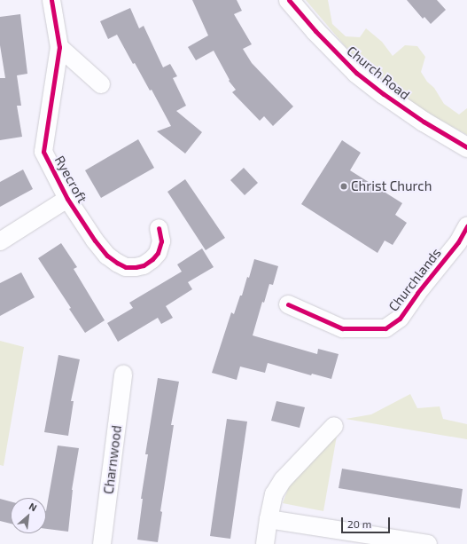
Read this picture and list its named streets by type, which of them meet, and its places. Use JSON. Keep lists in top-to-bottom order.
{
  "streets": {
    "street": [
      "Church Road",
      "Ryecroft",
      "Churchlands",
      "Charnwood"
    ]
  },
  "places": ["Christ Church"],
  "scale_bar": "20 m",
  "north": "top right"
}
